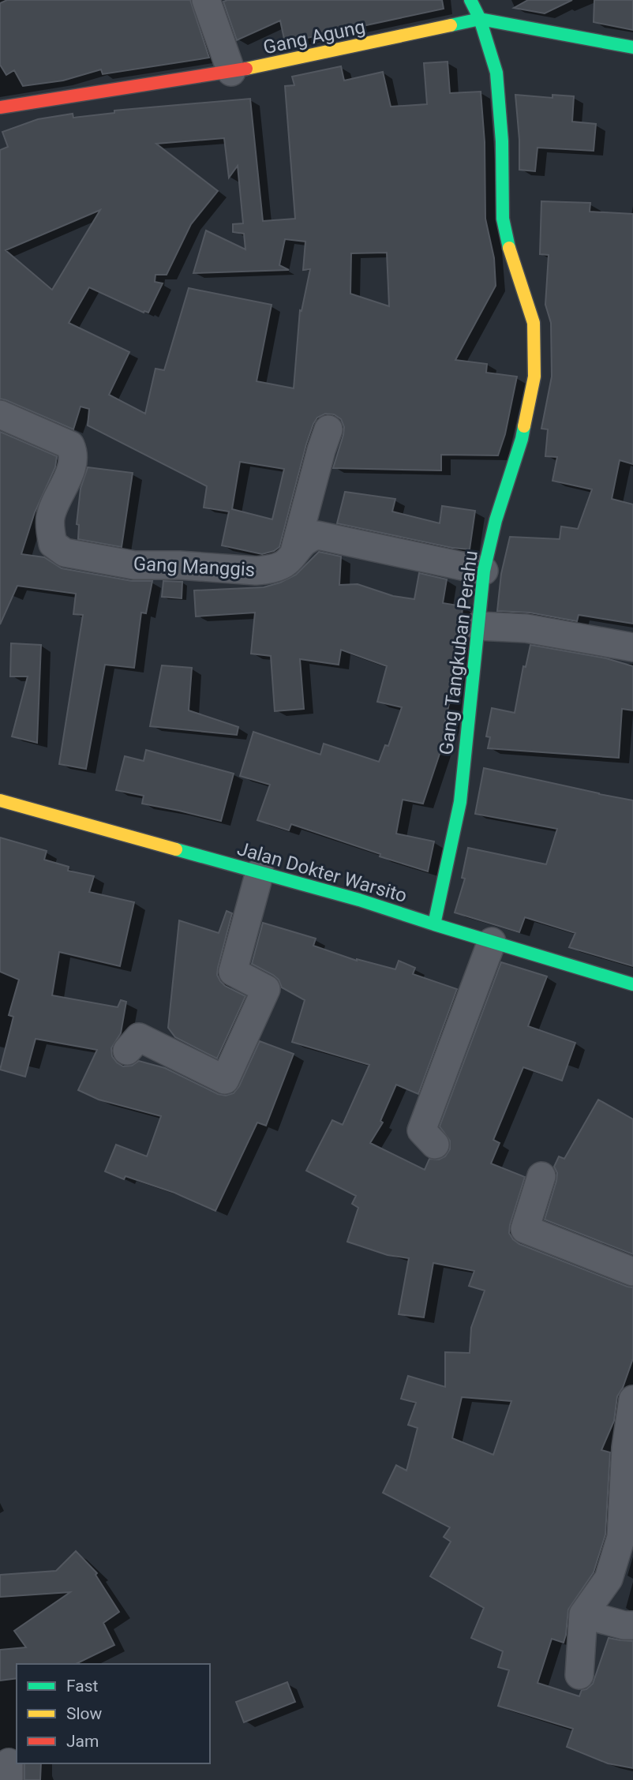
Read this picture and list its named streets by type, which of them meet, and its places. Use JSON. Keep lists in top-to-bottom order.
{
  "streets": {
    "street": [
      "Gang Agung",
      "Gang Manggis",
      "Gang Tangkuban Perahu",
      "Jalan Dokter Warsito"
    ]
  },
  "crossings": [
    ["Gang Agung", "Gang Tangkuban Perahu"],
    ["Gang Manggis", "Gang Tangkuban Perahu"],
    ["Gang Tangkuban Perahu", "Jalan Dokter Warsito"]
  ],
  "legend": ["Fast", "Slow", "Jam"]
}
